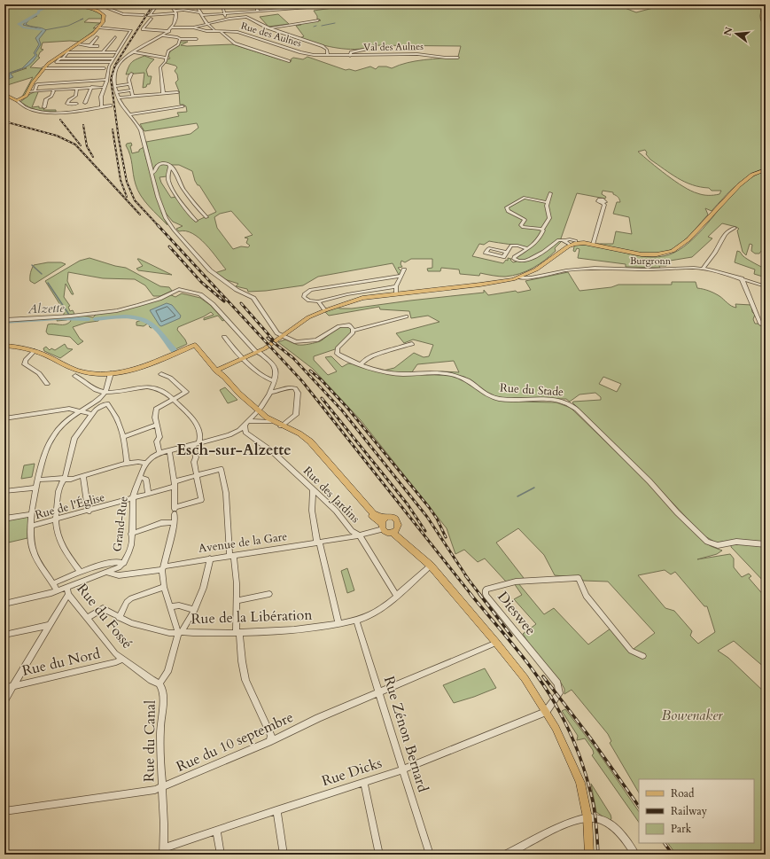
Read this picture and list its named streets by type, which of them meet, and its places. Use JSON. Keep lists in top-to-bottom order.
{
  "streets": {
    "street": [
      "Rue des Aulnes",
      "Val des Aulnes",
      "Burgronn",
      "Rue du Stade",
      "Rue des Jardins",
      "Rue de l'Église",
      "Grand-Rue",
      "Avenue de la Gare",
      "Dieswee",
      "Rue du Fossé",
      "Rue de la Libération",
      "Rue du Nord",
      "Rue Zénon Bernard",
      "Rue du Canal",
      "Rue du 10 septembre",
      "Rue Dicks"
    ]
  },
  "crossings": [
    ["Rue des Aulnes", "Val des Aulnes"],
    ["Rue des Jardins", "Avenue de la Gare"],
    ["Rue des Jardins", "Rue de la Libération"],
    ["Rue de l'Église", "Grand-Rue"],
    ["Rue de l'Église", "Avenue de la Gare"],
    ["Rue de l'Église", "Rue du Fossé"],
    ["Grand-Rue", "Avenue de la Gare"],
    ["Grand-Rue", "Rue du Fossé"],
    ["Avenue de la Gare", "Rue du Canal"],
    ["Dieswee", "Rue Dicks"],
    ["Rue du Fossé", "Rue de la Libération"],
    ["Rue du Fossé", "Rue du Nord"],
    ["Rue du Fossé", "Rue du Canal"],
    ["Rue de la Libération", "Rue Zénon Bernard"],
    ["Rue de la Libération", "Rue du Canal"],
    ["Rue Zénon Bernard", "Rue du 10 septembre"],
    ["Rue Zénon Bernard", "Rue Dicks"],
    ["Rue du Canal", "Rue du 10 septembre"],
    ["Rue du Canal", "Rue Dicks"]
  ],
  "districts": ["Esch-sur-Alzette"],
  "water": ["Alzette"],
  "parks": ["Bowenaker"],
  "legend": ["Road", "Railway", "Park"],
  "north": "left"
}
